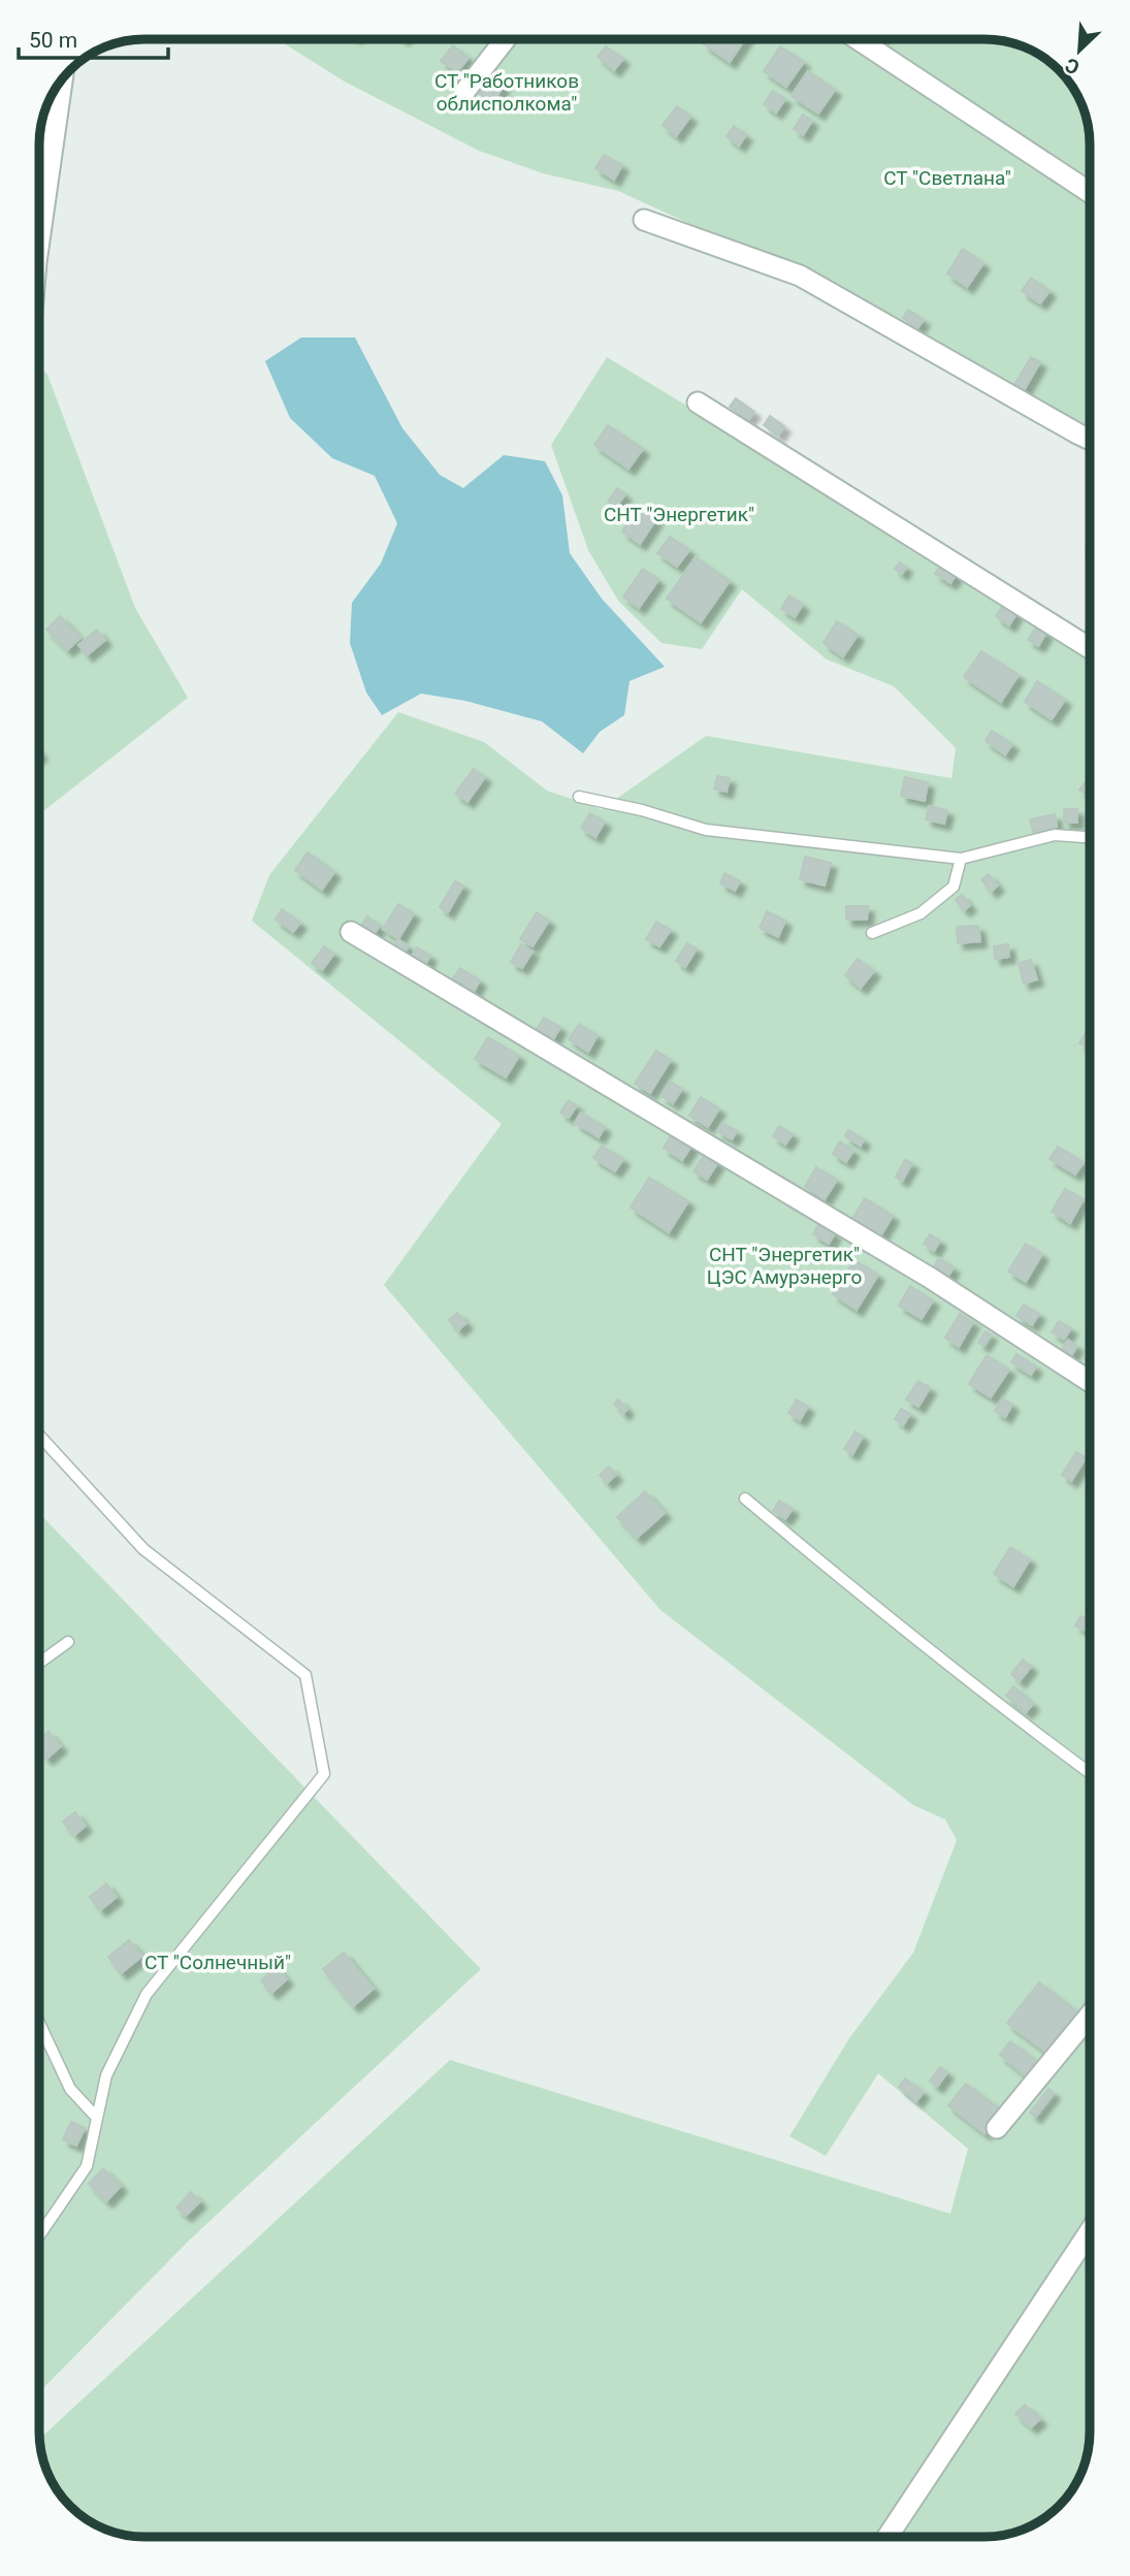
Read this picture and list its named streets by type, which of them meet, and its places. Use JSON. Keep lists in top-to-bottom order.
{
  "parks": [
    "СТ \"Работников облисполкома\"",
    "СТ \"Светлана\"",
    "СНТ \"Энергетик\"",
    "СНТ \"Энергетик\" ЦЭС Амурэнерго",
    "СТ \"Солнечный\""
  ],
  "scale_bar": "50 m",
  "north": "bottom left"
}
